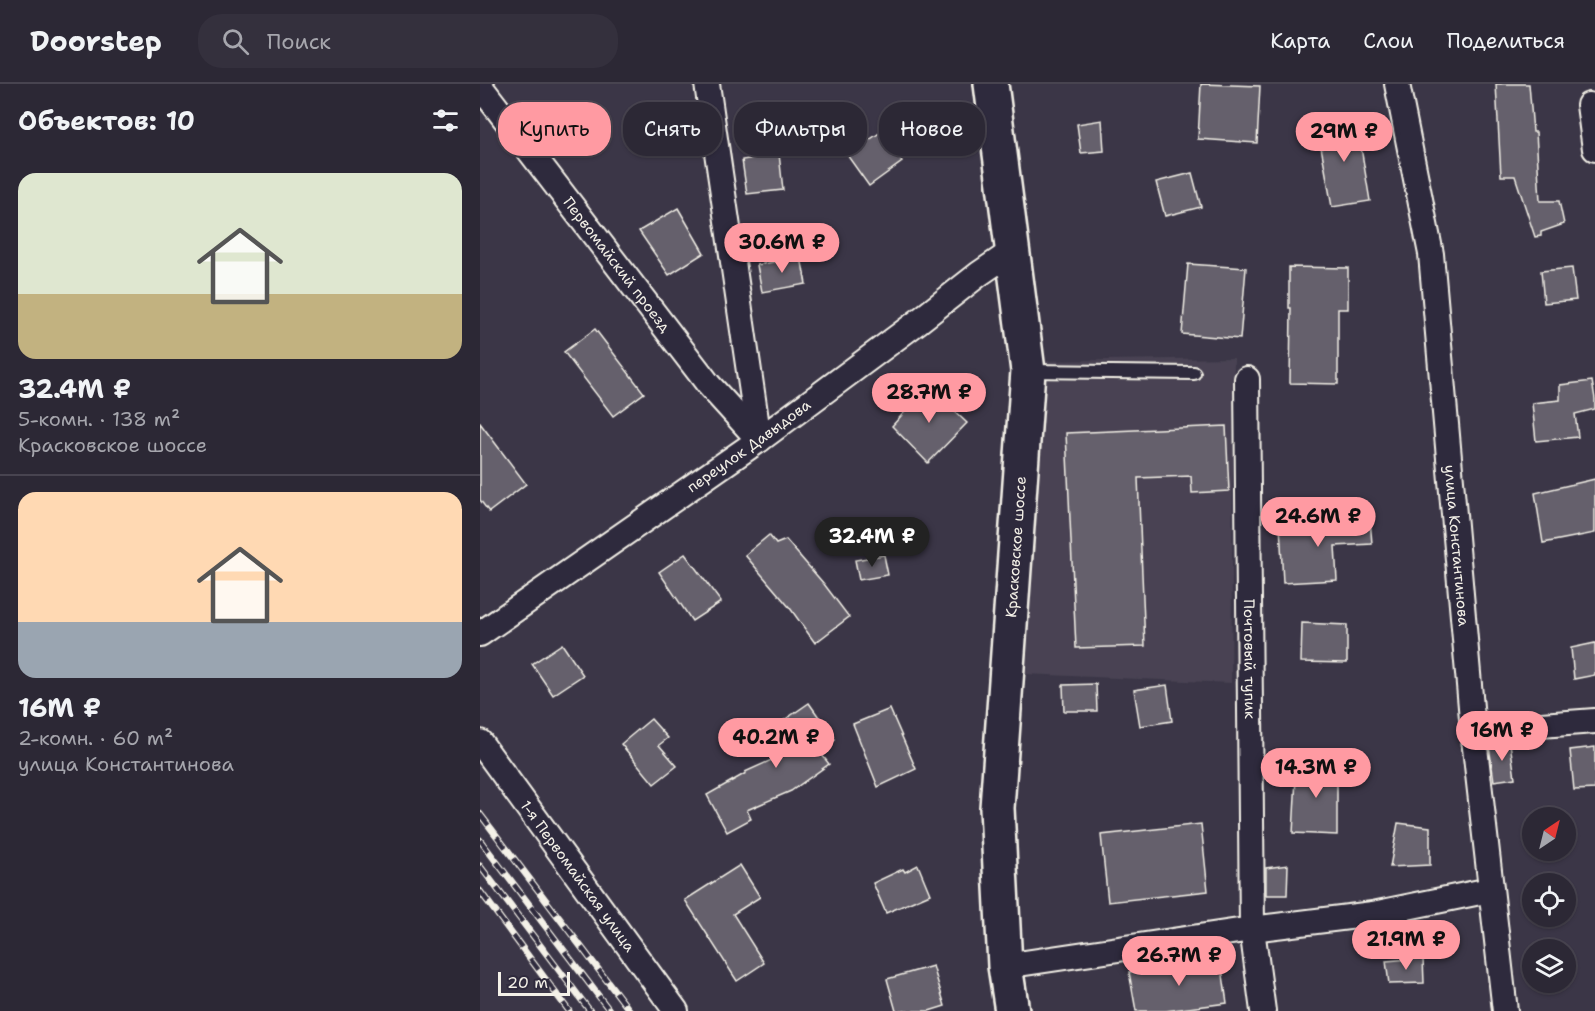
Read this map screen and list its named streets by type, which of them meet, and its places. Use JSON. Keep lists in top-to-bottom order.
{
  "streets": {
    "main road": ["Красковское шоссе"],
    "street": [
      "Первомайский проезд",
      "переулок Давыдова",
      "улица Константинова",
      "Почтовый тупик",
      "1-я Первомайская улица"
    ]
  },
  "crossings": [
    ["Первомайский проезд", "переулок Давыдова"],
    ["переулок Давыдова", "Красковское шоссе"]
  ],
  "scale_bar": "20 m",
  "north": "top right",
  "page": {
    "header": "Doorstep",
    "search": "Поиск",
    "nav": ["Карта", "Слои", "Поделиться"],
    "heading": "Объектов: 10",
    "chip": [
      "Купить",
      "Снять",
      "Фильтры",
      "Новое"
    ],
    "price": [
      "29M ₽",
      "30.6M ₽",
      "28.7M ₽",
      "24.6M ₽",
      "32.4M ₽",
      "16M ₽",
      "40.2M ₽",
      "14.3M ₽",
      "21.9M ₽",
      "26.7M ₽"
    ],
    "list": [
      {
        "name": "32.4M ₽",
        "note": "5-комн. · 138 m² · Красковское шоссе"
      },
      {
        "name": "16M ₽",
        "note": "2-комн. · 60 m² · улица Константинова"
      }
    ],
    "scale": "20 m"
  }
}
